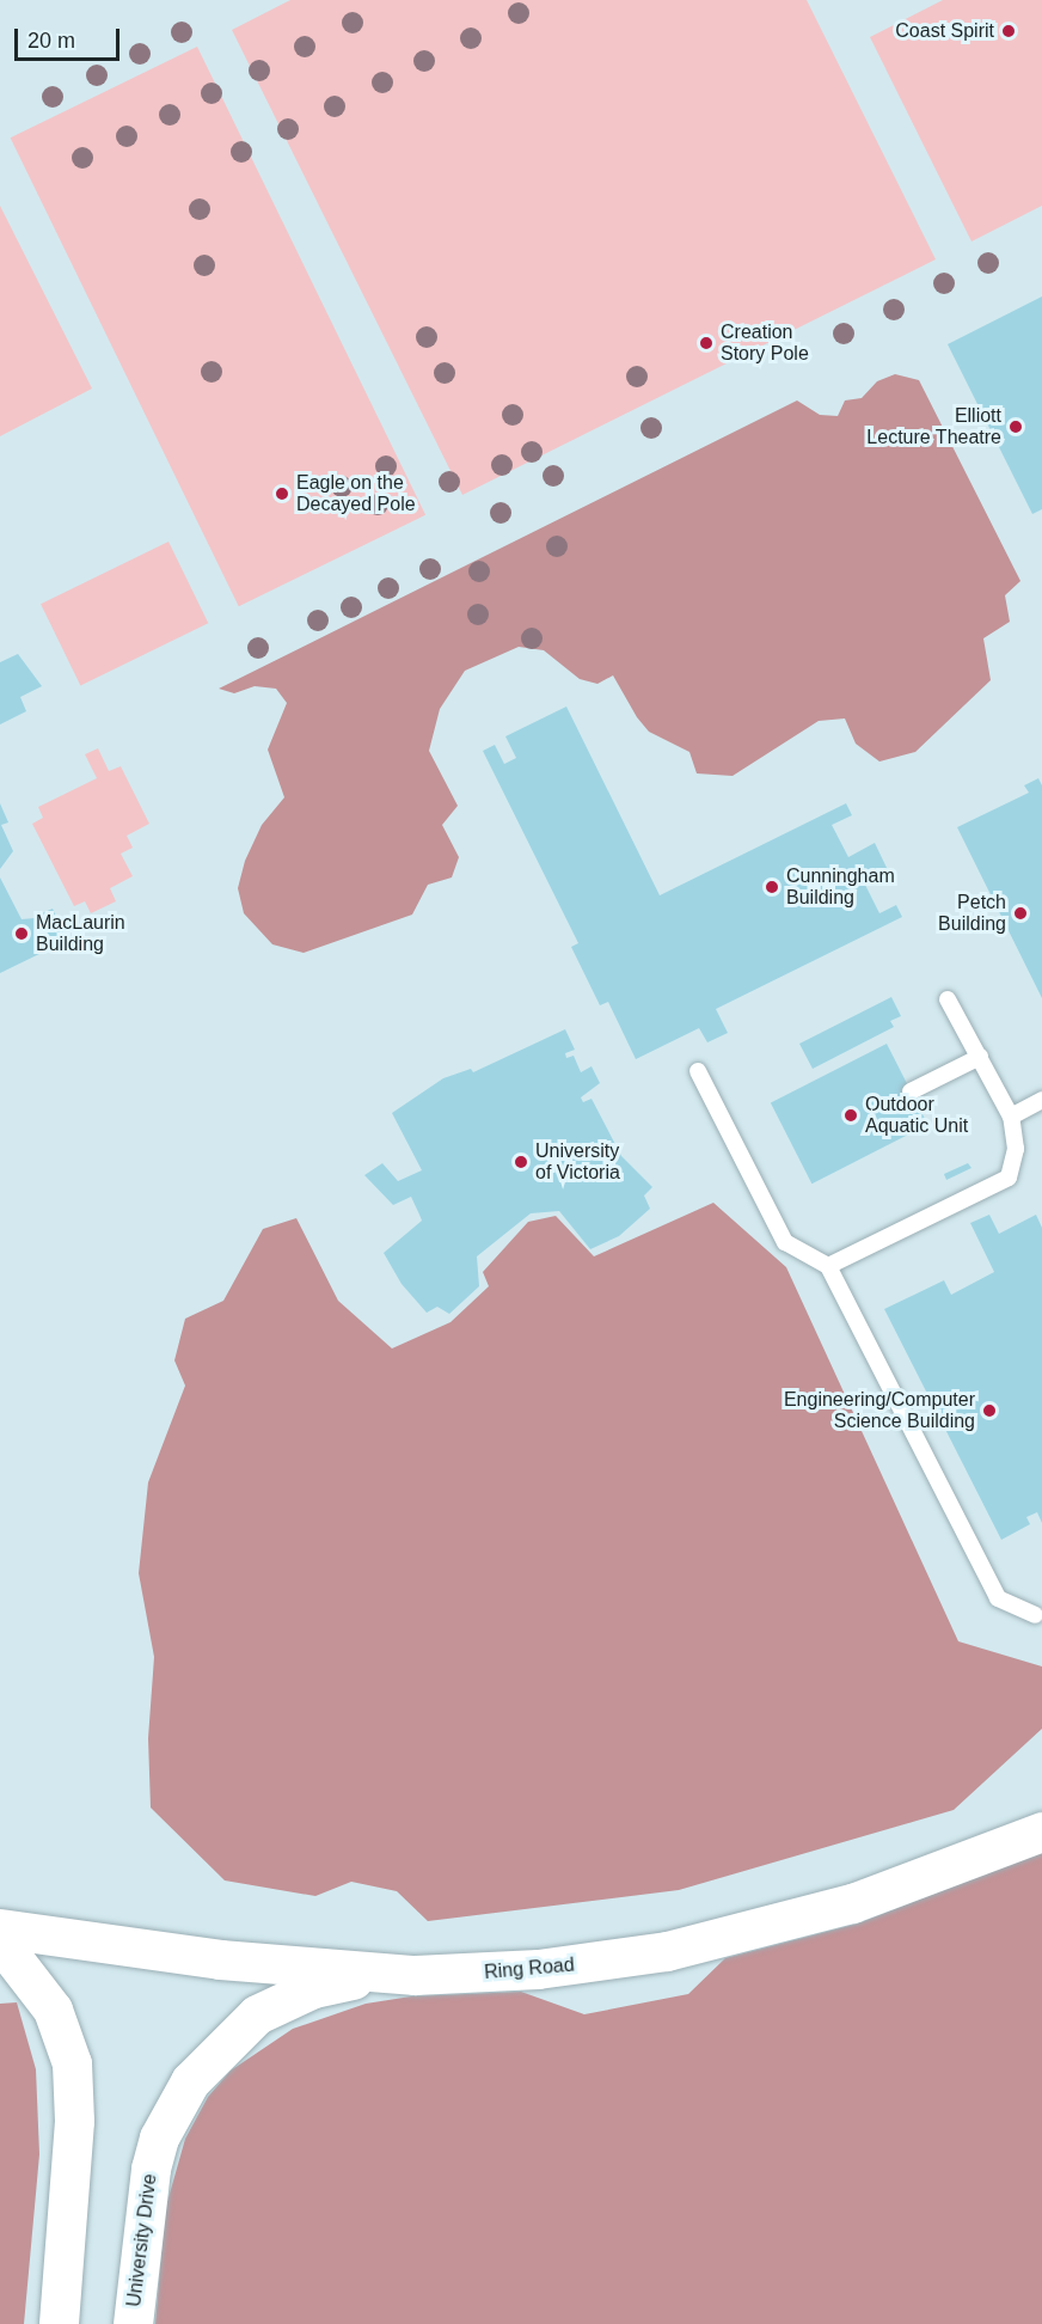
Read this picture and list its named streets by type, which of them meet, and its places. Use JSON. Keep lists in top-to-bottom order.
{
  "streets": {
    "street": ["Ring Road", "University Drive"]
  },
  "crossings": [
    ["Ring Road", "University Drive"]
  ],
  "places": [
    "Coast Spirit",
    "Creation Story Pole",
    "Elliott Lecture Theatre",
    "Eagle on the Decayed Pole",
    "Cunningham Building",
    "Petch Building",
    "MacLaurin Building",
    "Outdoor Aquatic Unit",
    "University of Victoria",
    "Engineering/Computer Science Building"
  ],
  "scale_bar": "20 m"
}
